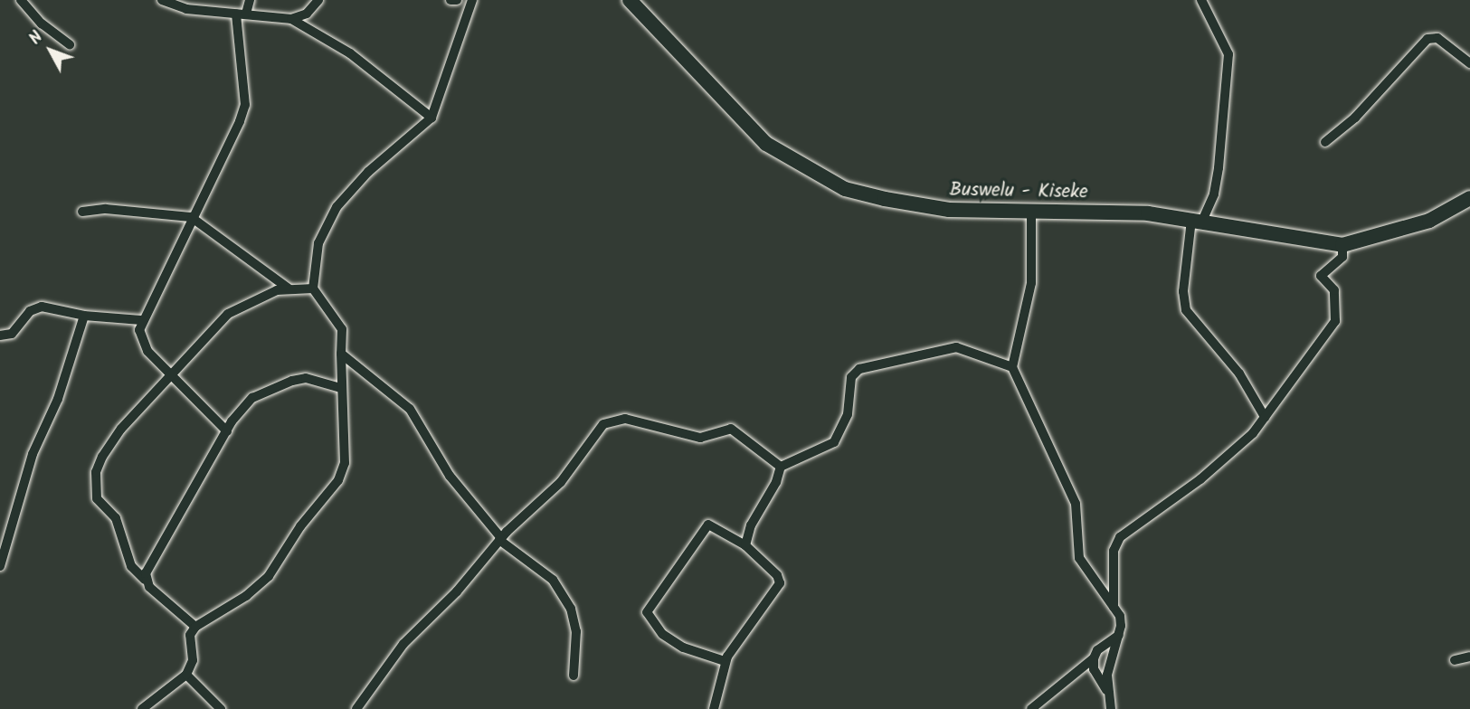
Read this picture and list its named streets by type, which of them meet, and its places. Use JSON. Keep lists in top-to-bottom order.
{
  "streets": {
    "main road": ["Buswelu - Kiseke"]
  },
  "north": "top left"
}
